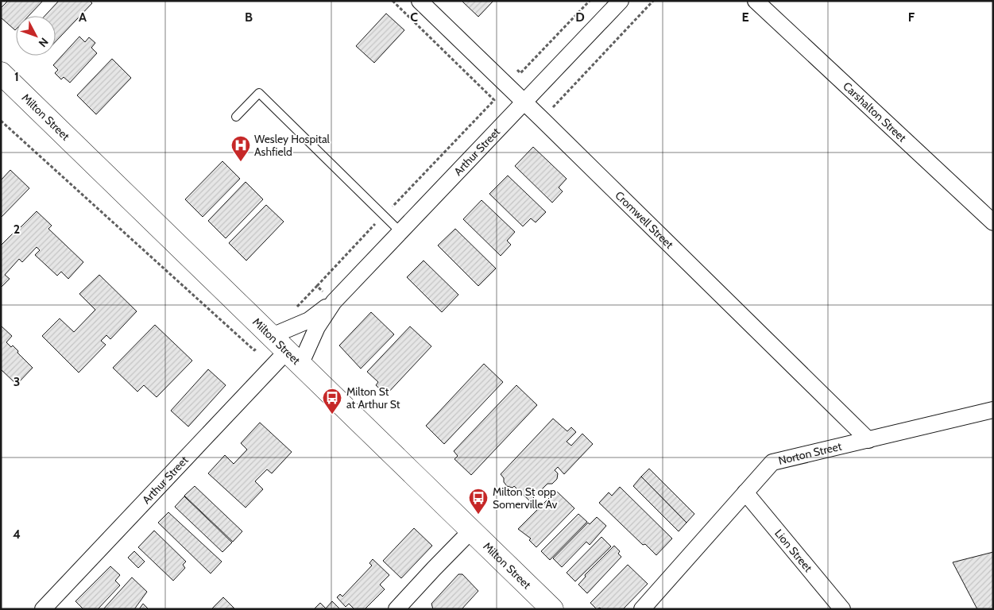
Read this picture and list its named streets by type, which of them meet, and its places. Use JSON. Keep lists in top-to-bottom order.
{
  "streets": {
    "main road": ["Milton Street"],
    "street": [
      "Carshalton Street",
      "Arthur Street",
      "Cromwell Street",
      "Norton Street",
      "Lion Street"
    ]
  },
  "crossings": [
    ["Milton Street", "Arthur Street"],
    ["Arthur Street", "Cromwell Street"],
    ["Cromwell Street", "Norton Street"],
    ["Norton Street", "Lion Street"]
  ],
  "places": {
    "hospital": ["Wesley Hospital Ashfield"],
    "bus stop": ["Milton St at Arthur St", "Milton St opp Somerville Av"]
  },
  "north": "bottom right",
  "grid": {
    "columns": [
      "A",
      "B",
      "C",
      "D",
      "E",
      "F"
    ],
    "rows": [
      "1",
      "2",
      "3",
      "4"
    ]
  }
}
